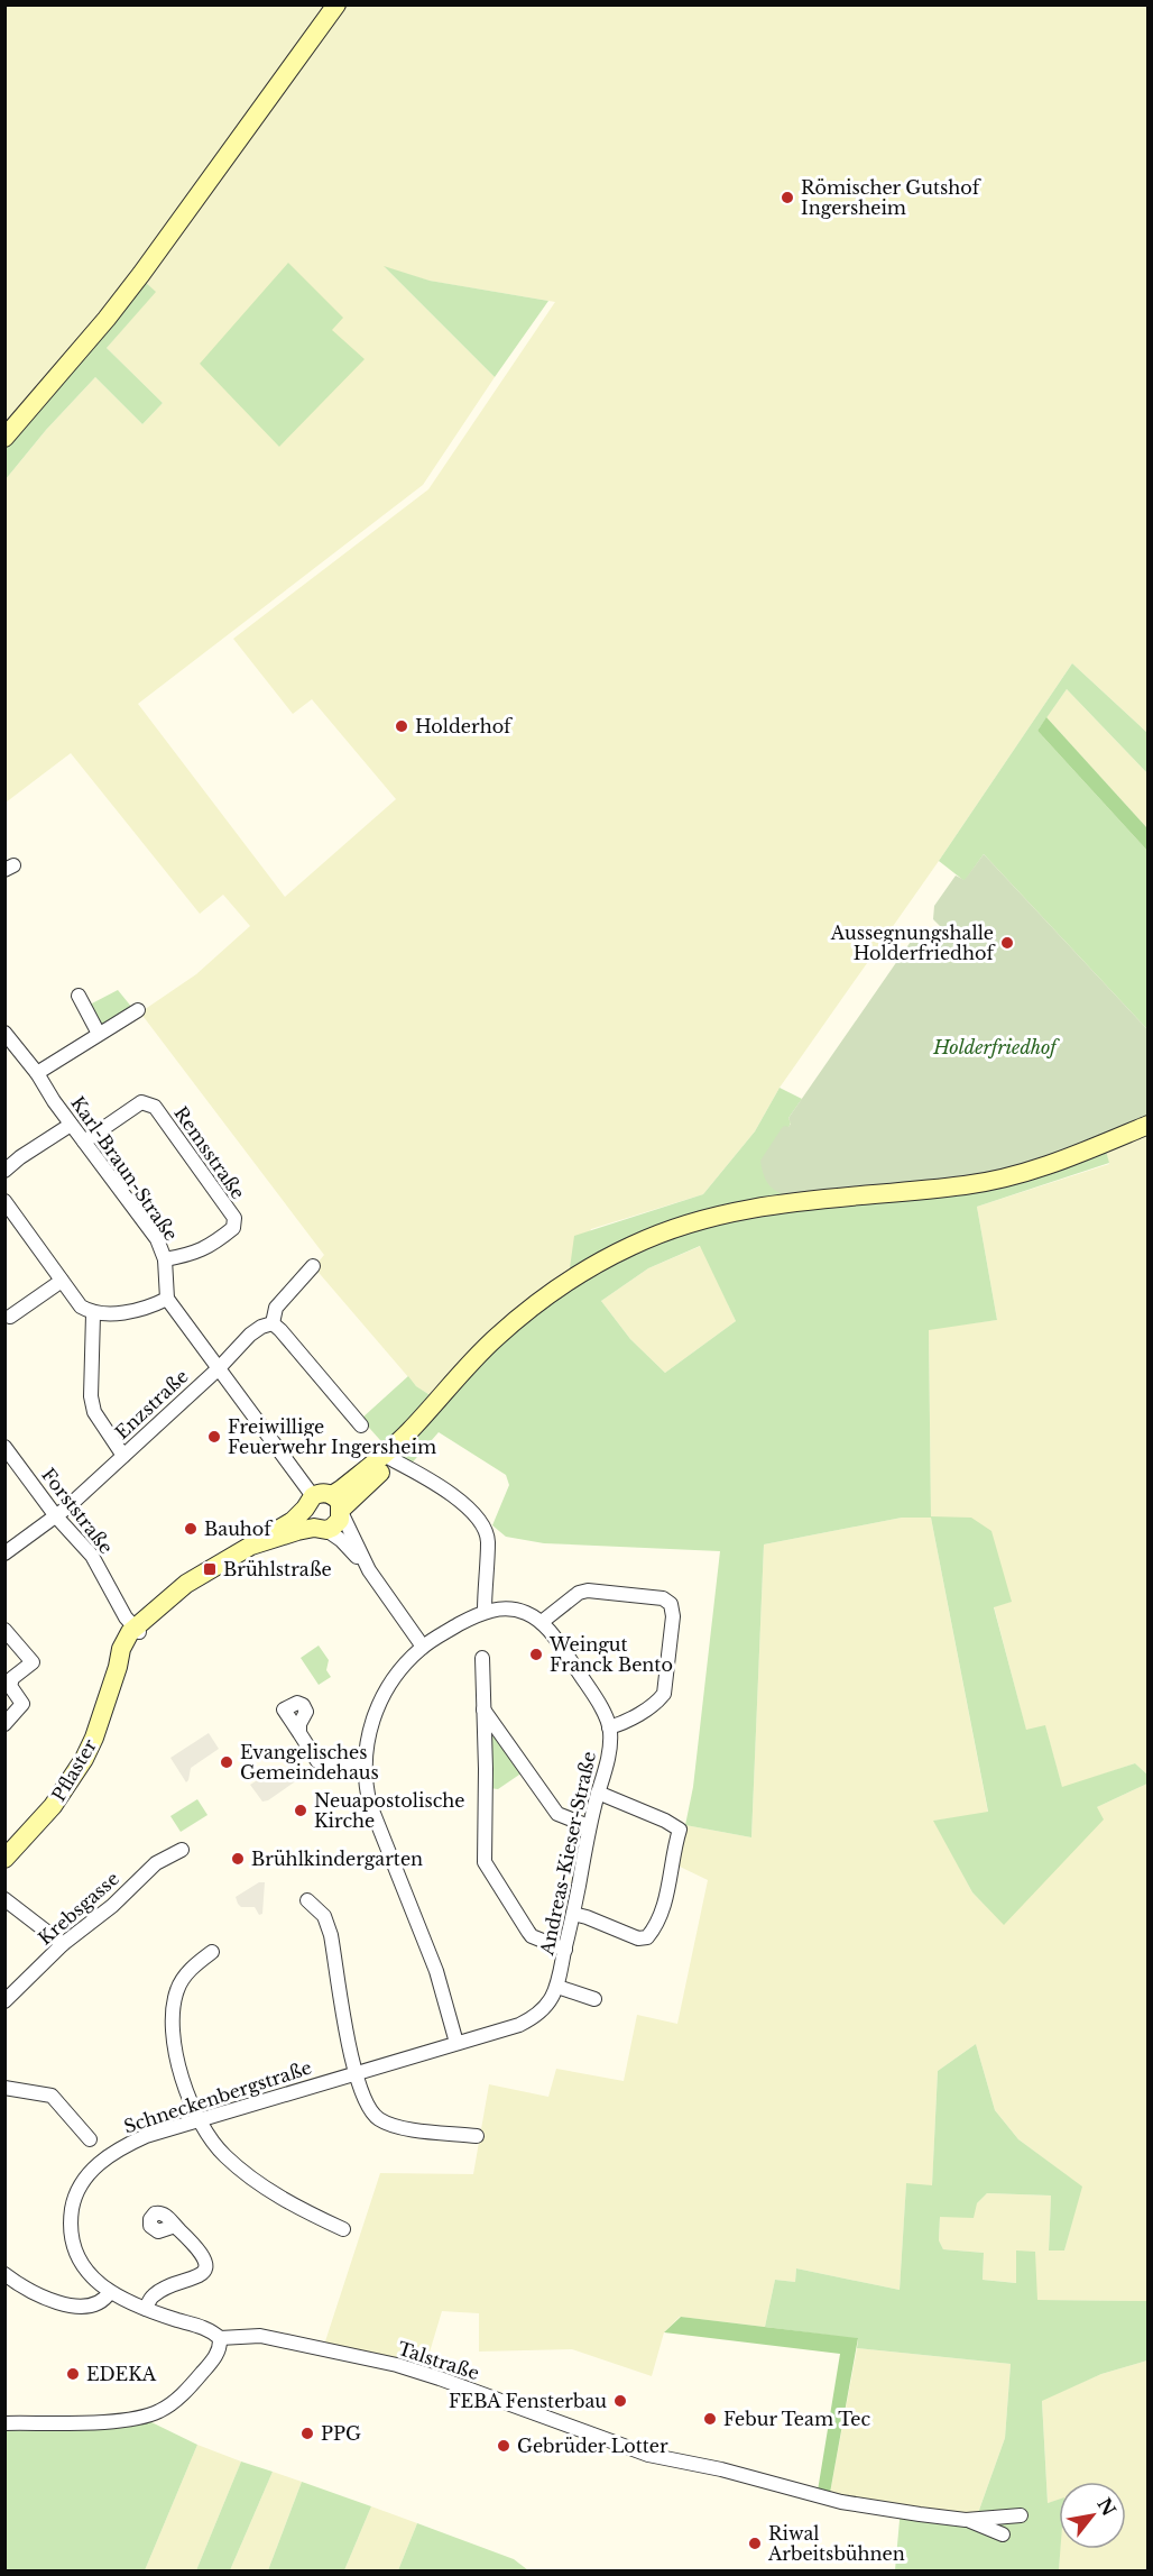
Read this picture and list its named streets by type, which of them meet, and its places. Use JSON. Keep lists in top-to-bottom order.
{
  "streets": {
    "street": [
      "Remsstraße",
      "Karl-Braun-Straße",
      "Enzstraße",
      "Forststraße",
      "Pflaster",
      "Andreas-Kieser-Straße",
      "Krebsgasse",
      "Schneckenbergstraße",
      "Talstraße"
    ]
  },
  "crossings": [
    ["Remsstraße", "Karl-Braun-Straße"],
    ["Enzstraße", "Forststraße"],
    ["Forststraße", "Pflaster"],
    ["Andreas-Kieser-Straße", "Schneckenbergstraße"],
    ["Schneckenbergstraße", "Talstraße"]
  ],
  "parks": ["Holderfriedhof"],
  "places": {
    "other": [
      "Römischer Gutshof Ingersheim",
      "Holderhof",
      "Aussegnungshalle Holderfriedhof",
      "Freiwillige Feuerwehr Ingersheim",
      "Bauhof",
      "Weingut Franck Bento",
      "Evangelisches Gemeindehaus",
      "Neuapostolische Kirche",
      "Brühlkindergarten",
      "EDEKA",
      "FEBA Fensterbau",
      "Febur Team Tec",
      "PPG",
      "Gebrüder Lotter",
      "Riwal Arbeitsbühnen"
    ],
    "transit": ["Brühlstraße"]
  },
  "north": "top right"
}
